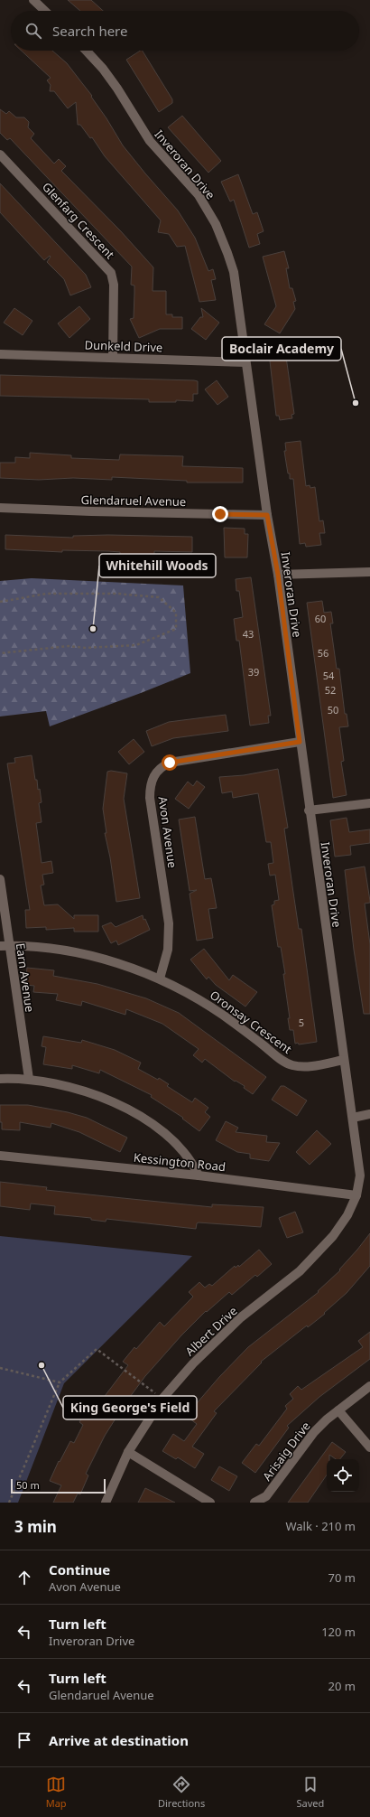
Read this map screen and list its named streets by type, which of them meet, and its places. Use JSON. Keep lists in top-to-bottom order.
{
  "streets": {
    "street": [
      "Inveroran Drive",
      "Glenfarg Crescent",
      "Dunkeld Drive",
      "Glendaruel Avenue",
      "Avon Avenue",
      "Earn Avenue",
      "Oronsay Crescent",
      "Kessington Road",
      "Albert Drive",
      "Arisaig Drive"
    ]
  },
  "crossings": [
    ["Inveroran Drive", "Dunkeld Drive"],
    ["Inveroran Drive", "Glendaruel Avenue"],
    ["Inveroran Drive", "Avon Avenue"],
    ["Inveroran Drive", "Oronsay Crescent"],
    ["Inveroran Drive", "Kessington Road"],
    ["Inveroran Drive", "Albert Drive"],
    ["Glenfarg Crescent", "Dunkeld Drive"],
    ["Avon Avenue", "Oronsay Crescent"],
    ["Earn Avenue", "Oronsay Crescent"],
    ["Kessington Road", "Albert Drive"]
  ],
  "places": ["Boclair Academy", "Whitehill Woods", "King George's Field"],
  "house_numbers": [
    "60",
    "43",
    "56",
    "39",
    "54",
    "52",
    "50",
    "5"
  ],
  "scale_bar": "50 m",
  "page": {
    "search": "Search here",
    "scale": "50 m",
    "heading": ["3 min", "Walk · 210 m"],
    "list": [
      ["Continue", "Avon Avenue", "70 m"],
      ["Turn left", "Inveroran Drive", "120 m"],
      ["Turn left", "Glendaruel Avenue", "20 m"],
      "Arrive at destination"
    ],
    "nav": ["Map", "Directions", "Saved"]
  }
}
